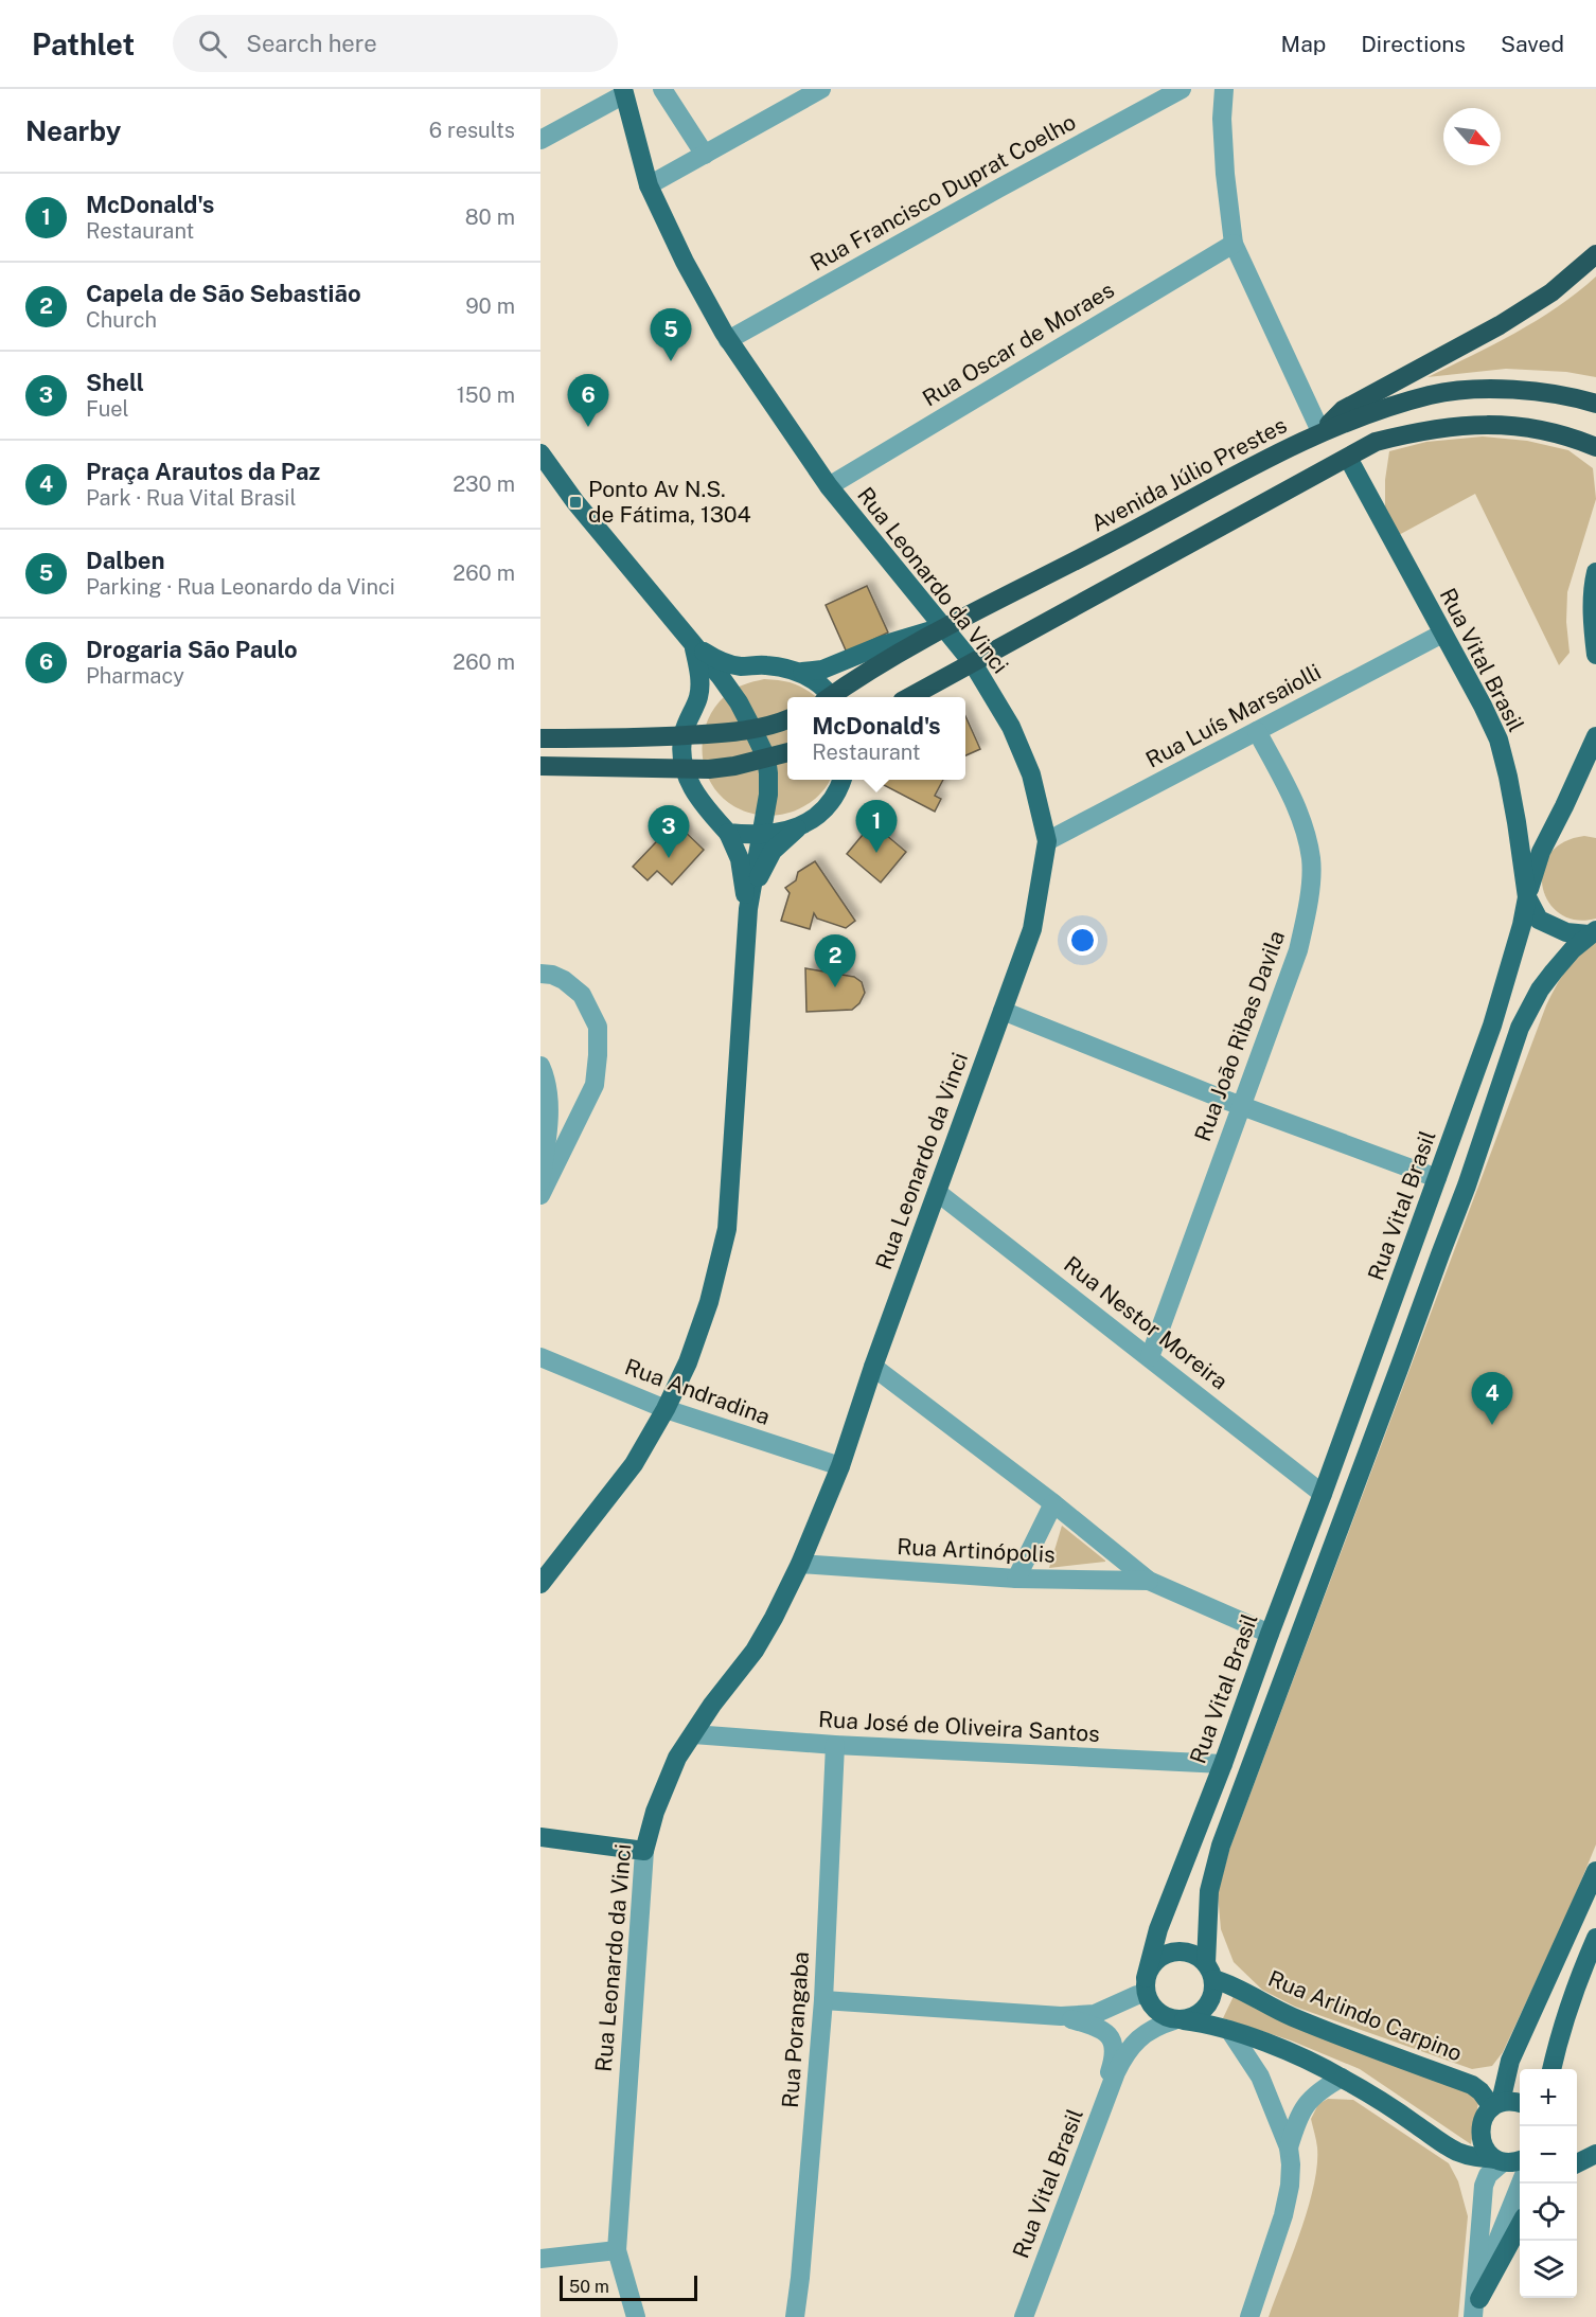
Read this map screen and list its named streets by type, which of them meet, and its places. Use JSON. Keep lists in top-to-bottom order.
{
  "streets": {
    "highway": ["Avenida Júlio Prestes"],
    "main road": ["Rua Leonardo da Vinci", "Rua Vital Brasil", "Rua Arlindo Carpino"],
    "street": [
      "Rua Francisco Duprat Coelho",
      "Rua Oscar de Moraes",
      "Rua Luís Marsaiolli",
      "Rua João Ribas Davila",
      "Rua Nestor Moreira",
      "Rua Andradina",
      "Rua Artinópolis",
      "Rua José de Oliveira Santos",
      "Rua Porangaba"
    ]
  },
  "crossings": [
    ["Rua Francisco Duprat Coelho", "Rua Leonardo da Vinci"],
    ["Rua Oscar de Moraes", "Rua Leonardo da Vinci"],
    ["Avenida Júlio Prestes", "Rua Leonardo da Vinci"],
    ["Rua Leonardo da Vinci", "Rua Luís Marsaiolli"],
    ["Rua Leonardo da Vinci", "Rua Nestor Moreira"],
    ["Rua Leonardo da Vinci", "Rua Andradina"],
    ["Rua Leonardo da Vinci", "Rua Artinópolis"],
    ["Rua Leonardo da Vinci", "Rua José de Oliveira Santos"],
    ["Rua Vital Brasil", "Rua Luís Marsaiolli"],
    ["Rua Vital Brasil", "Rua Nestor Moreira"],
    ["Rua Vital Brasil", "Rua José de Oliveira Santos"],
    ["Rua Luís Marsaiolli", "Rua João Ribas Davila"],
    ["Rua João Ribas Davila", "Rua Nestor Moreira"],
    ["Rua José de Oliveira Santos", "Rua Porangaba"]
  ],
  "places": {
    "transit": ["Ponto Av N.S. de Fátima, 1304"]
  },
  "scale_bar": "50 m",
  "north": "bottom right",
  "page": {
    "header": "Pathlet",
    "search": "Search here",
    "nav": ["Map", "Directions", "Saved"],
    "heading": ["Nearby", "6 results"],
    "list": [
      {
        "mark": "1",
        "name": "McDonald's",
        "note": "Restaurant",
        "value": "80 m"
      },
      {
        "mark": "2",
        "name": "Capela de São Sebastião",
        "note": "Church",
        "value": "90 m"
      },
      {
        "mark": "3",
        "name": "Shell",
        "note": "Fuel",
        "value": "150 m"
      },
      {
        "mark": "4",
        "name": "Praça Arautos da Paz",
        "note": "Park · Rua Vital Brasil",
        "value": "230 m"
      },
      {
        "mark": "5",
        "name": "Dalben",
        "note": "Parking · Rua Leonardo da Vinci",
        "value": "260 m"
      },
      {
        "mark": "6",
        "name": "Drogaria São Paulo",
        "note": "Pharmacy",
        "value": "260 m"
      }
    ],
    "pins": [
      "5",
      "6",
      "1",
      "3",
      "2",
      "4"
    ],
    "popup": ["McDonald's", "Restaurant"],
    "map_buttons": ["+", "−"],
    "scale": "50 m"
  }
}
